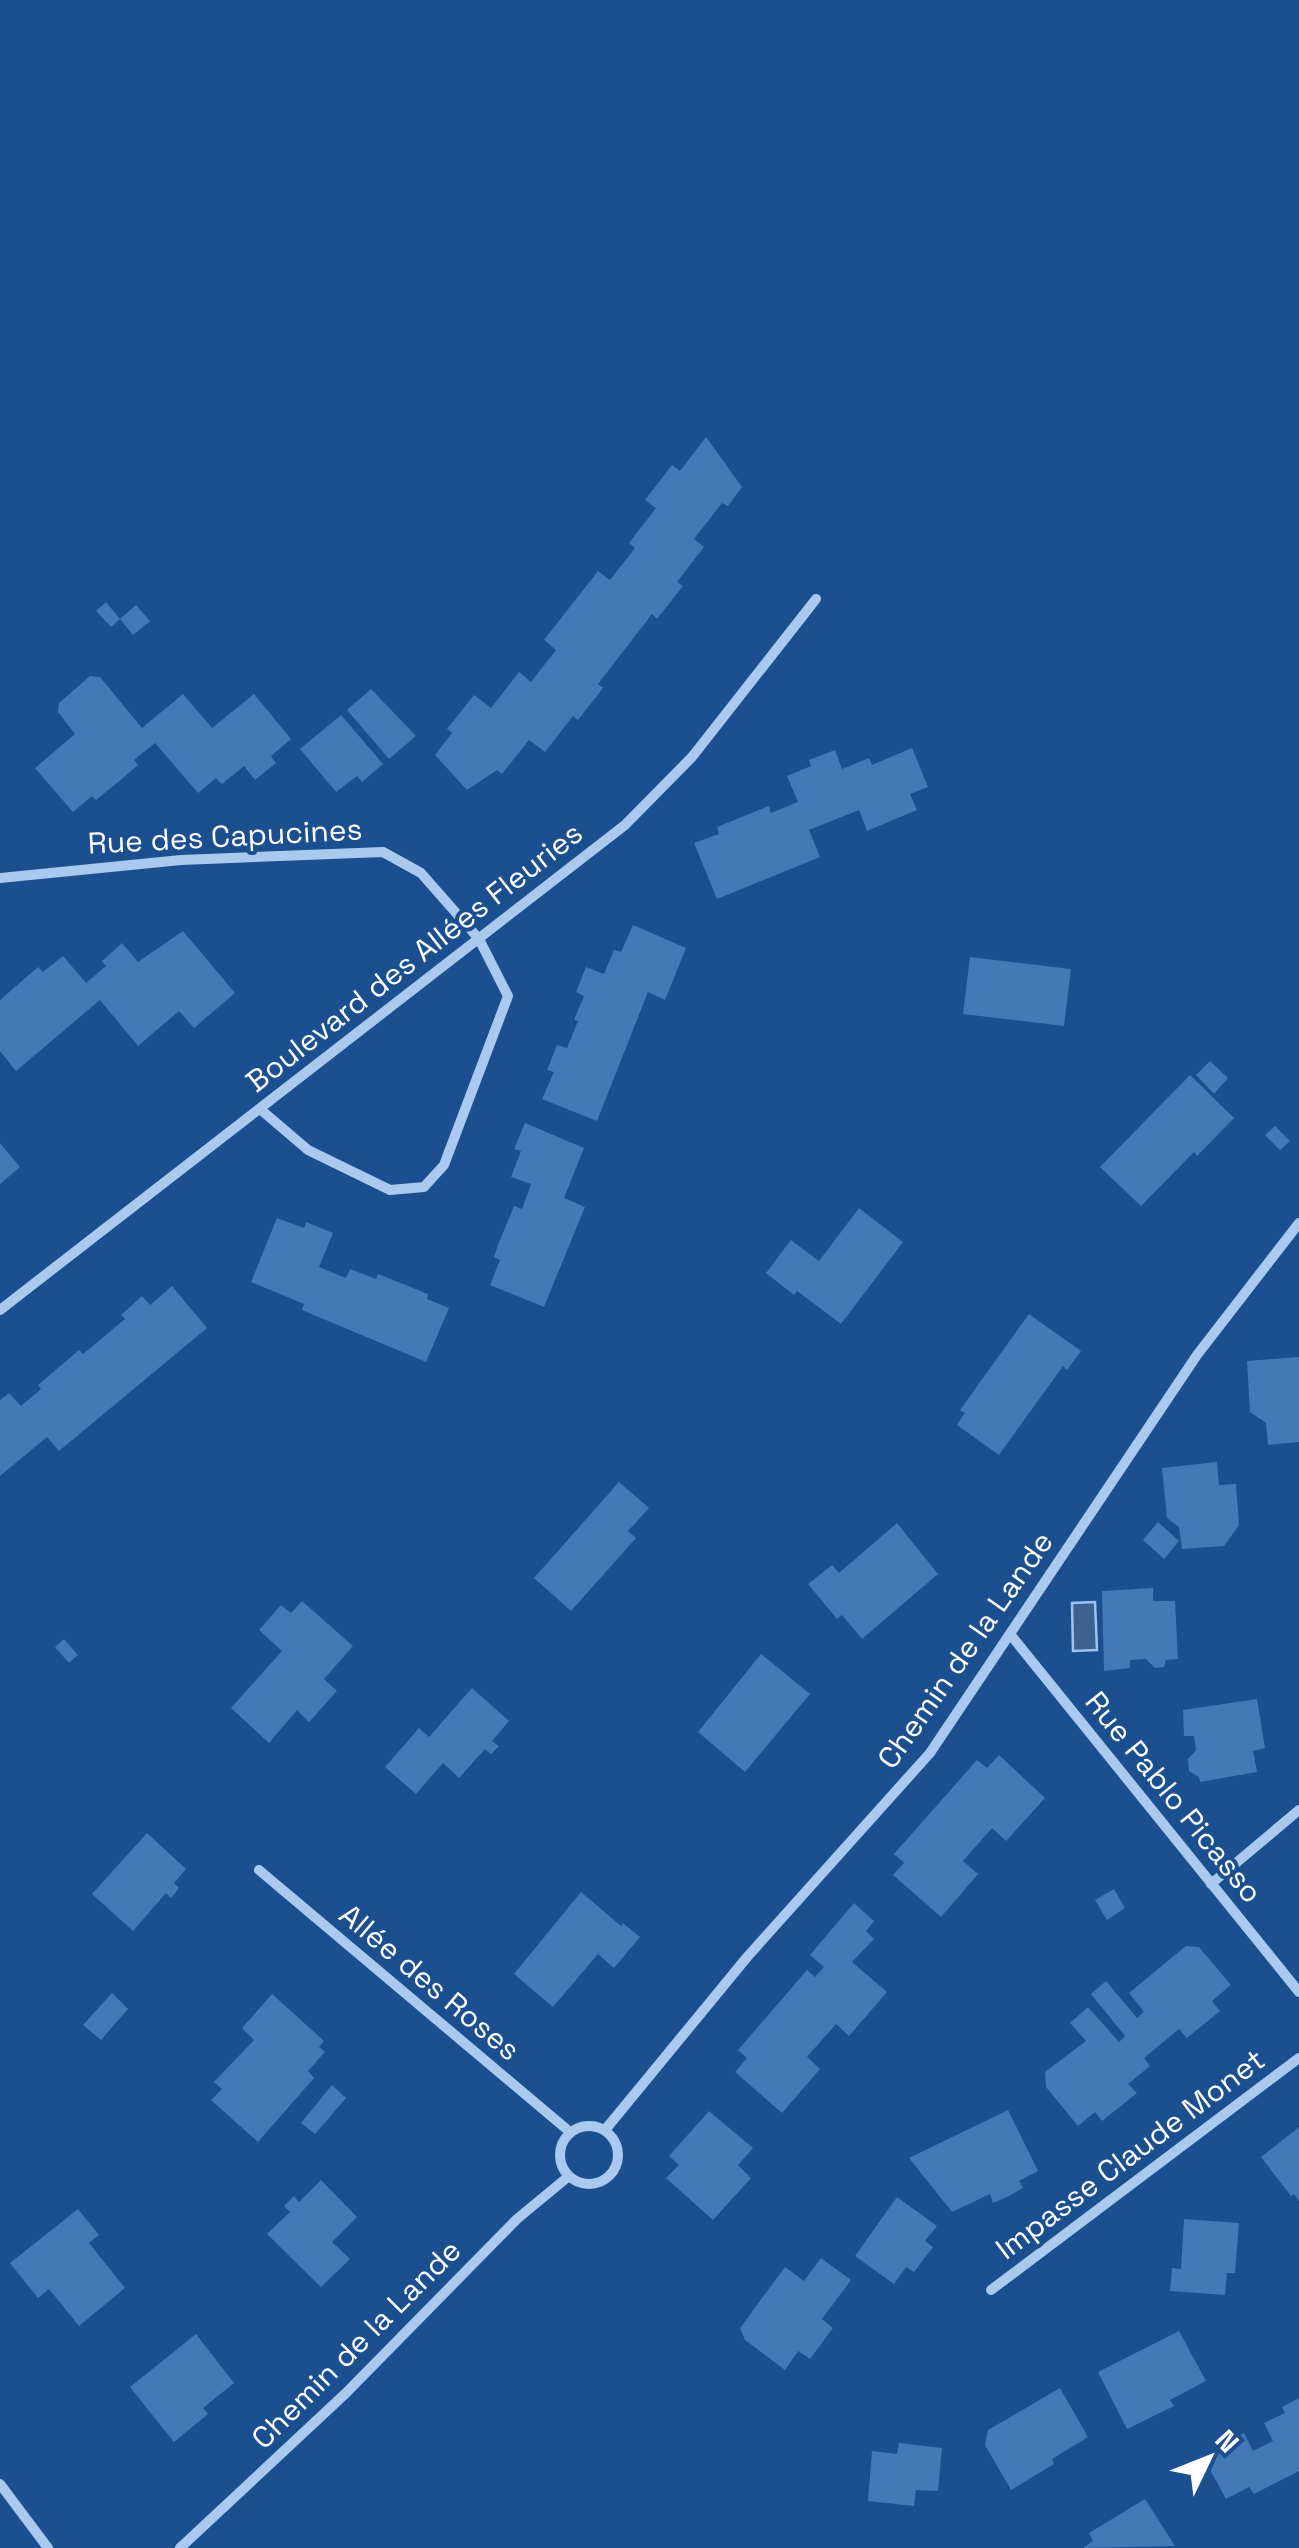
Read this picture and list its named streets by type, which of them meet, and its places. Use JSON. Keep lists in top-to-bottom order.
{
  "streets": {
    "street": [
      "Rue des Capucines",
      "Boulevard des Allées Fleuries",
      "Chemin de la Lande",
      "Rue Pablo Picasso",
      "Allée des Roses",
      "Impasse Claude Monet"
    ]
  },
  "crossings": [
    ["Rue des Capucines", "Boulevard des Allées Fleuries"],
    ["Chemin de la Lande", "Rue Pablo Picasso"],
    ["Chemin de la Lande", "Allée des Roses"]
  ],
  "north": "top right"
}
